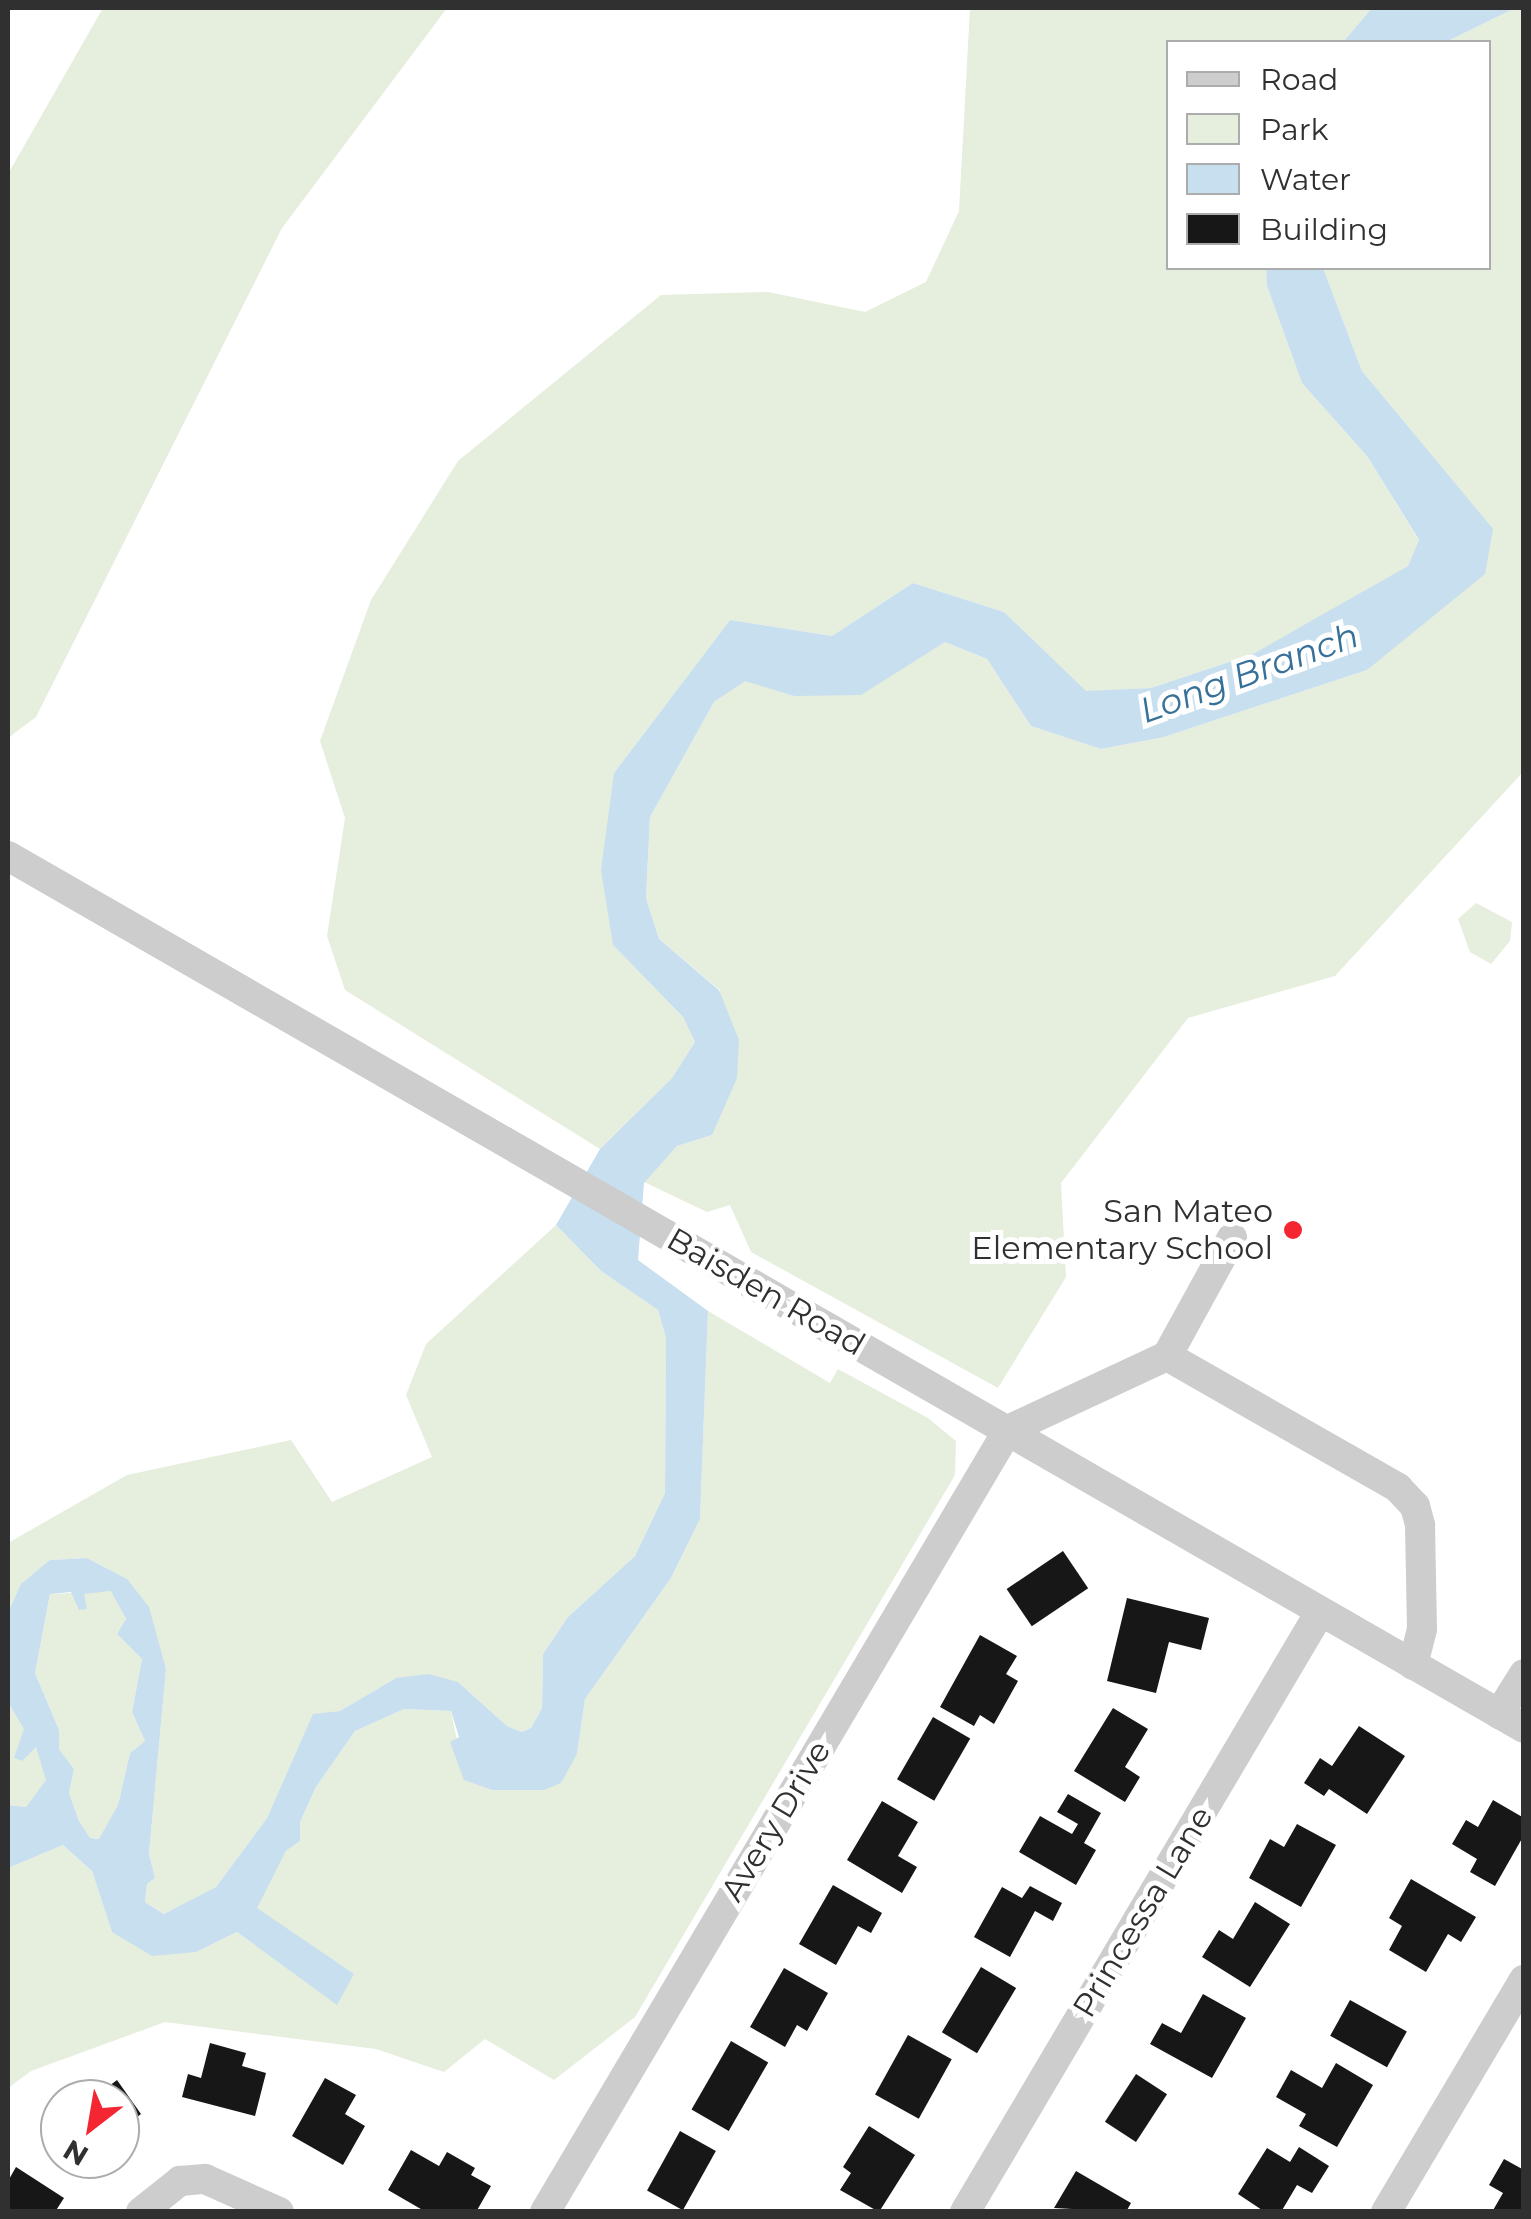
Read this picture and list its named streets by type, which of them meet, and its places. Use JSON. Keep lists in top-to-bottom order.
{
  "streets": {
    "street": ["Baisden Road", "Avery Drive", "Princessa Lane"]
  },
  "crossings": [
    ["Baisden Road", "Avery Drive"],
    ["Baisden Road", "Princessa Lane"]
  ],
  "water": ["Long Branch"],
  "places": ["San Mateo Elementary School"],
  "legend": [
    "Road",
    "Park",
    "Water",
    "Building"
  ],
  "north": "bottom left"
}
